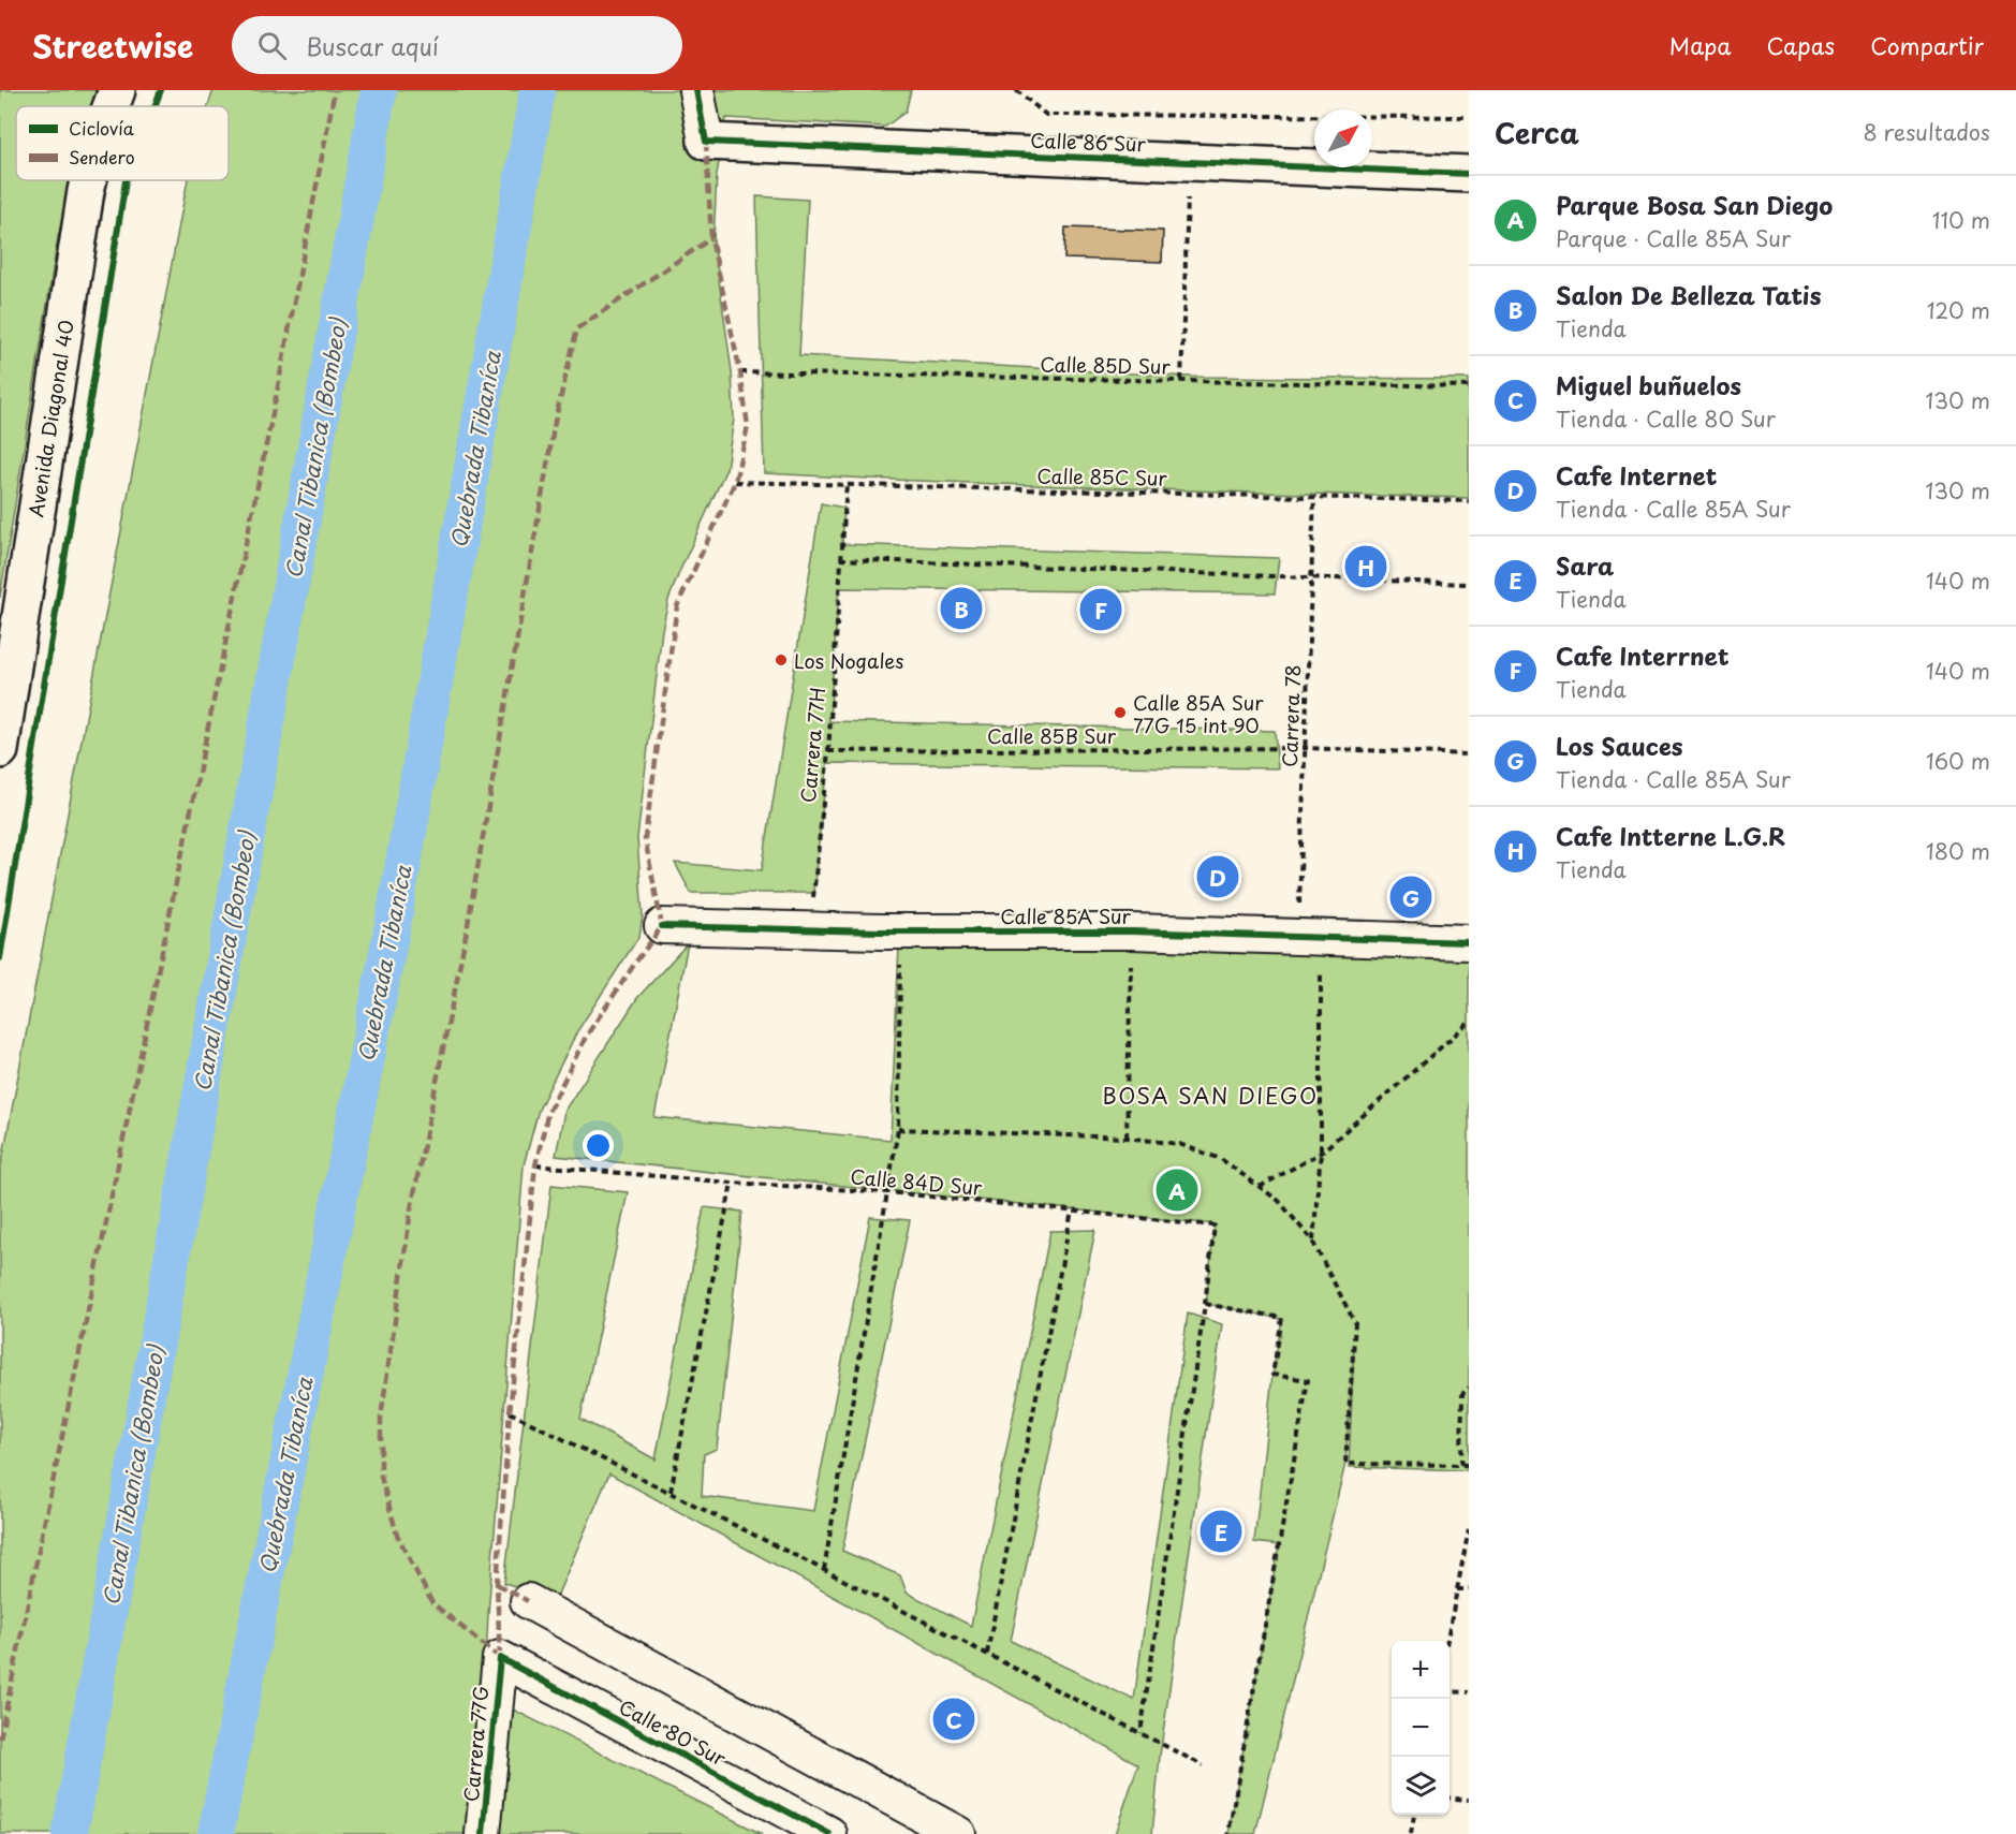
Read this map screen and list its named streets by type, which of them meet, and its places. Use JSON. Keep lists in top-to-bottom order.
{
  "streets": {
    "street": [
      "Calle 86 Sur",
      "Avenida Diagonal 40",
      "Calle 85A Sur",
      "Calle 80 Sur",
      "Carrera 77G"
    ],
    "path": [
      "Calle 85D Sur",
      "Calle 85C Sur",
      "Carrera 78",
      "Calle 85B Sur",
      "Carrera 77H",
      "Calle 84D Sur"
    ]
  },
  "crossings": [
    ["Calle 85C Sur", "Carrera 78"],
    ["Calle 85C Sur", "Carrera 77H"],
    ["Carrera 78", "Calle 85B Sur"],
    ["Carrera 78", "Calle 85A Sur"],
    ["Calle 85B Sur", "Carrera 77H"],
    ["Carrera 77H", "Calle 85A Sur"],
    ["Calle 80 Sur", "Carrera 77G"]
  ],
  "districts": ["BOSA SAN DIEGO"],
  "water": ["Canal Tibanica (Bombeo)", "Quebrada Tibaníca"],
  "places": ["Los Nogales", "Calle 85A Sur 77G 15 int 90"],
  "legend": ["Ciclovía", "Sendero"],
  "north": "top right",
  "page": {
    "header": "Streetwise",
    "search": "Buscar aquí",
    "nav": ["Mapa", "Capas", "Compartir"],
    "heading": ["Cerca", "8 resultados"],
    "list": [
      {
        "mark": "A",
        "name": "Parque Bosa San Diego",
        "note": "Parque · Calle 85A Sur",
        "value": "110 m"
      },
      {
        "mark": "B",
        "name": "Salon De Belleza Tatis",
        "note": "Tienda",
        "value": "120 m"
      },
      {
        "mark": "C",
        "name": "Miguel buñuelos",
        "note": "Tienda · Calle 80 Sur",
        "value": "130 m"
      },
      {
        "mark": "D",
        "name": "Cafe Internet",
        "note": "Tienda · Calle 85A Sur",
        "value": "130 m"
      },
      {
        "mark": "E",
        "name": "Sara",
        "note": "Tienda",
        "value": "140 m"
      },
      {
        "mark": "F",
        "name": "Cafe Interrnet",
        "note": "Tienda",
        "value": "140 m"
      },
      {
        "mark": "G",
        "name": "Los Sauces",
        "note": "Tienda · Calle 85A Sur",
        "value": "160 m"
      },
      {
        "mark": "H",
        "name": "Cafe Intterne L.G.R",
        "note": "Tienda",
        "value": "180 m"
      }
    ],
    "pins": [
      "H",
      "B",
      "F",
      "D",
      "G",
      "A",
      "E",
      "C"
    ],
    "map_buttons": ["+", "−"]
  }
}
